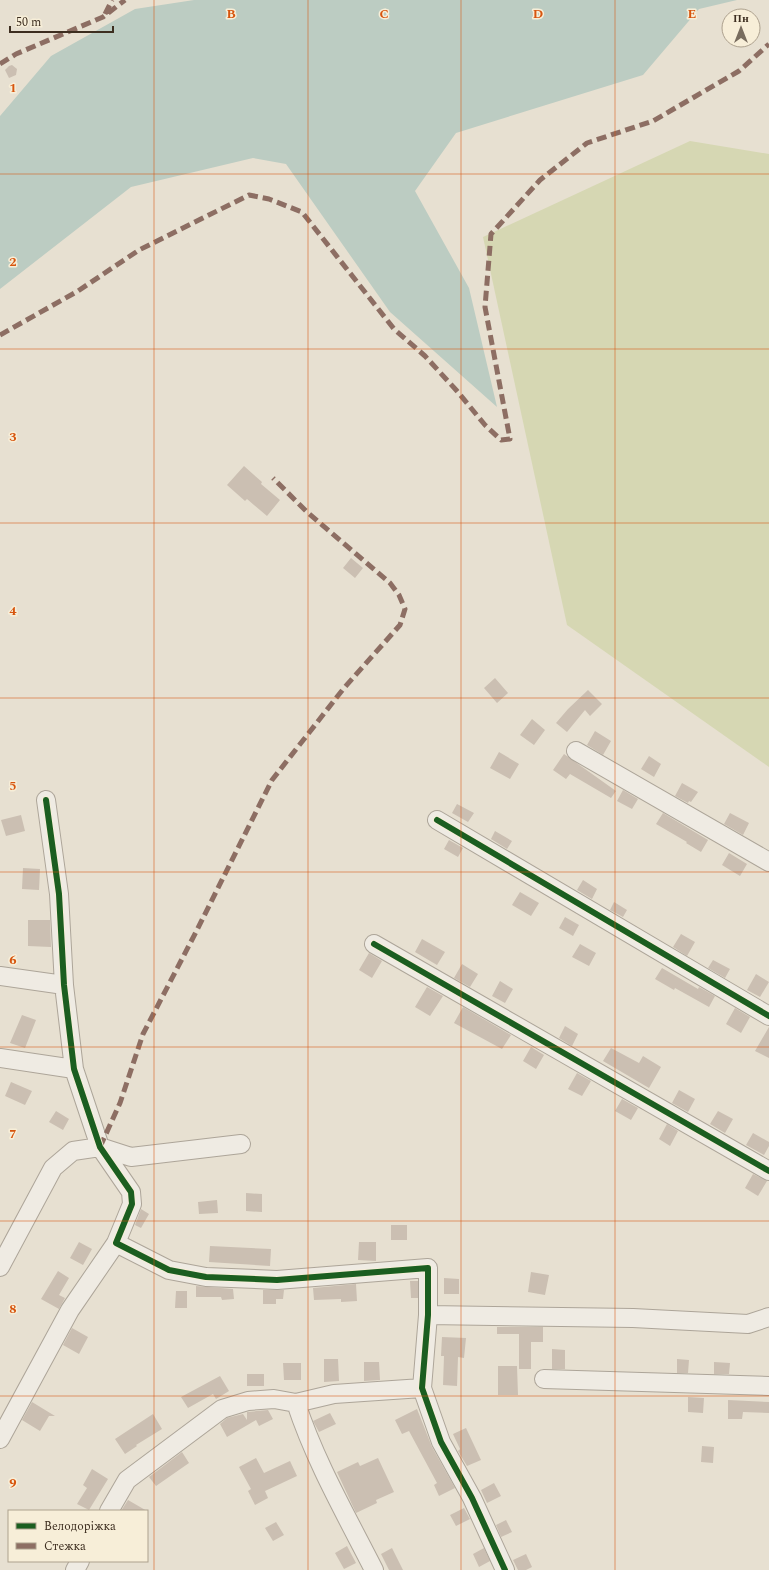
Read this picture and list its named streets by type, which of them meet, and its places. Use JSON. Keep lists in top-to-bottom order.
{
  "legend": ["Велодоріжка", "Стежка"],
  "scale_bar": "50 m",
  "north": "top",
  "grid": {
    "columns": [
      "B",
      "C",
      "D",
      "E"
    ],
    "rows": [
      "1",
      "2",
      "3",
      "4",
      "5",
      "6",
      "7",
      "8",
      "9"
    ]
  }
}
